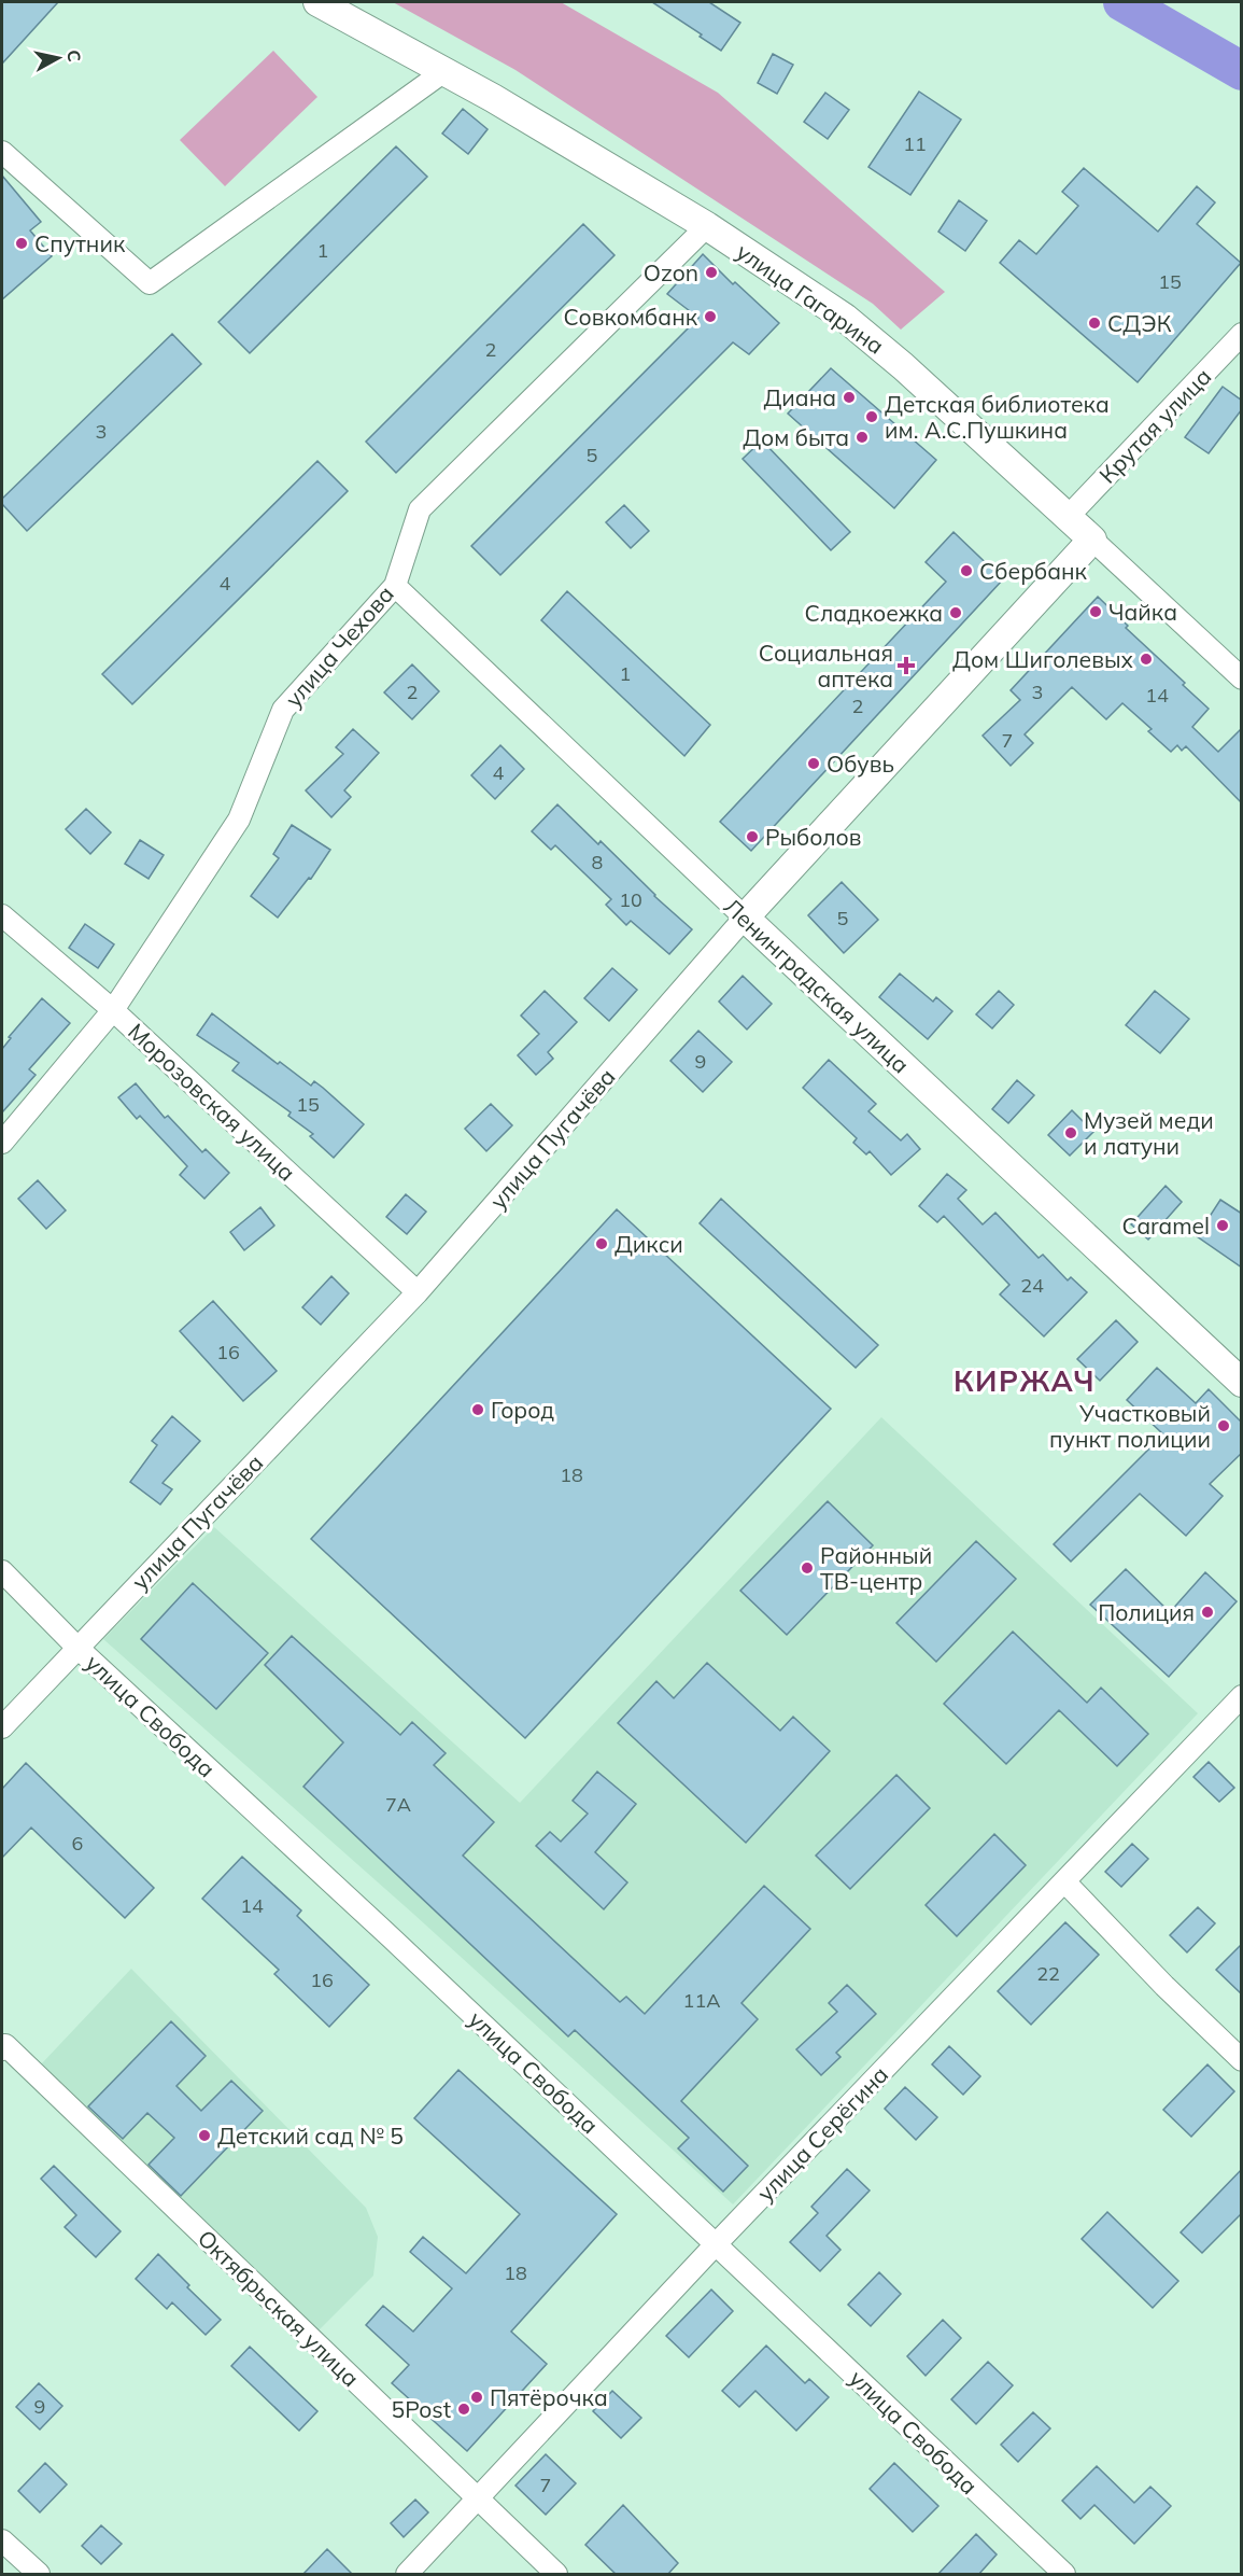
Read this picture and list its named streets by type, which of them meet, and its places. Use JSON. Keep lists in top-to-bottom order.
{
  "streets": {
    "main road": ["улица Гагарина", "Ленинградская улица", "улица Пугачёва"],
    "street": [
      "Крутая улица",
      "улица Чехова",
      "Морозовская улица",
      "улица Свобода",
      "улица Серёгина",
      "Октябрьская улица"
    ]
  },
  "crossings": [
    ["улица Гагарина", "Крутая улица"],
    ["улица Гагарина", "улица Чехова"],
    ["улица Гагарина", "улица Пугачёва"],
    ["улица Чехова", "Ленинградская улица"],
    ["улица Чехова", "Морозовская улица"],
    ["Ленинградская улица", "улица Пугачёва"],
    ["Морозовская улица", "улица Пугачёва"],
    ["улица Пугачёва", "улица Свобода"],
    ["улица Свобода", "улица Серёгина"],
    ["улица Серёгина", "Октябрьская улица"]
  ],
  "districts": ["КИРЖАЧ"],
  "places": {
    "other": [
      "Спутник",
      "Ozon",
      "Совкомбанк",
      "СДЭК",
      "Диана",
      "Детская библиотека им. А.С.Пушкина",
      "Дом быта",
      "Сбербанк",
      "Чайка",
      "Сладкоежка",
      "Дом Шиголевых",
      "Обувь",
      "Рыболов",
      "Музей меди и латуни",
      "Caramel",
      "Дикси",
      "Город",
      "Участковый пункт полиции",
      "Районный ТВ-центр",
      "Полиция",
      "Детский сад № 5",
      "Пятёрочка",
      "5Post"
    ],
    "health": ["Социальная аптека"]
  },
  "house_numbers": [
    "11",
    "1",
    "15",
    "2",
    "3",
    "5",
    "4",
    "1",
    "2",
    "3",
    "14",
    "2",
    "7",
    "4",
    "8",
    "10",
    "5",
    "9",
    "15",
    "24",
    "16",
    "18",
    "7А",
    "6",
    "14",
    "22",
    "16",
    "11А",
    "18",
    "9",
    "7"
  ],
  "north": "right"
}
